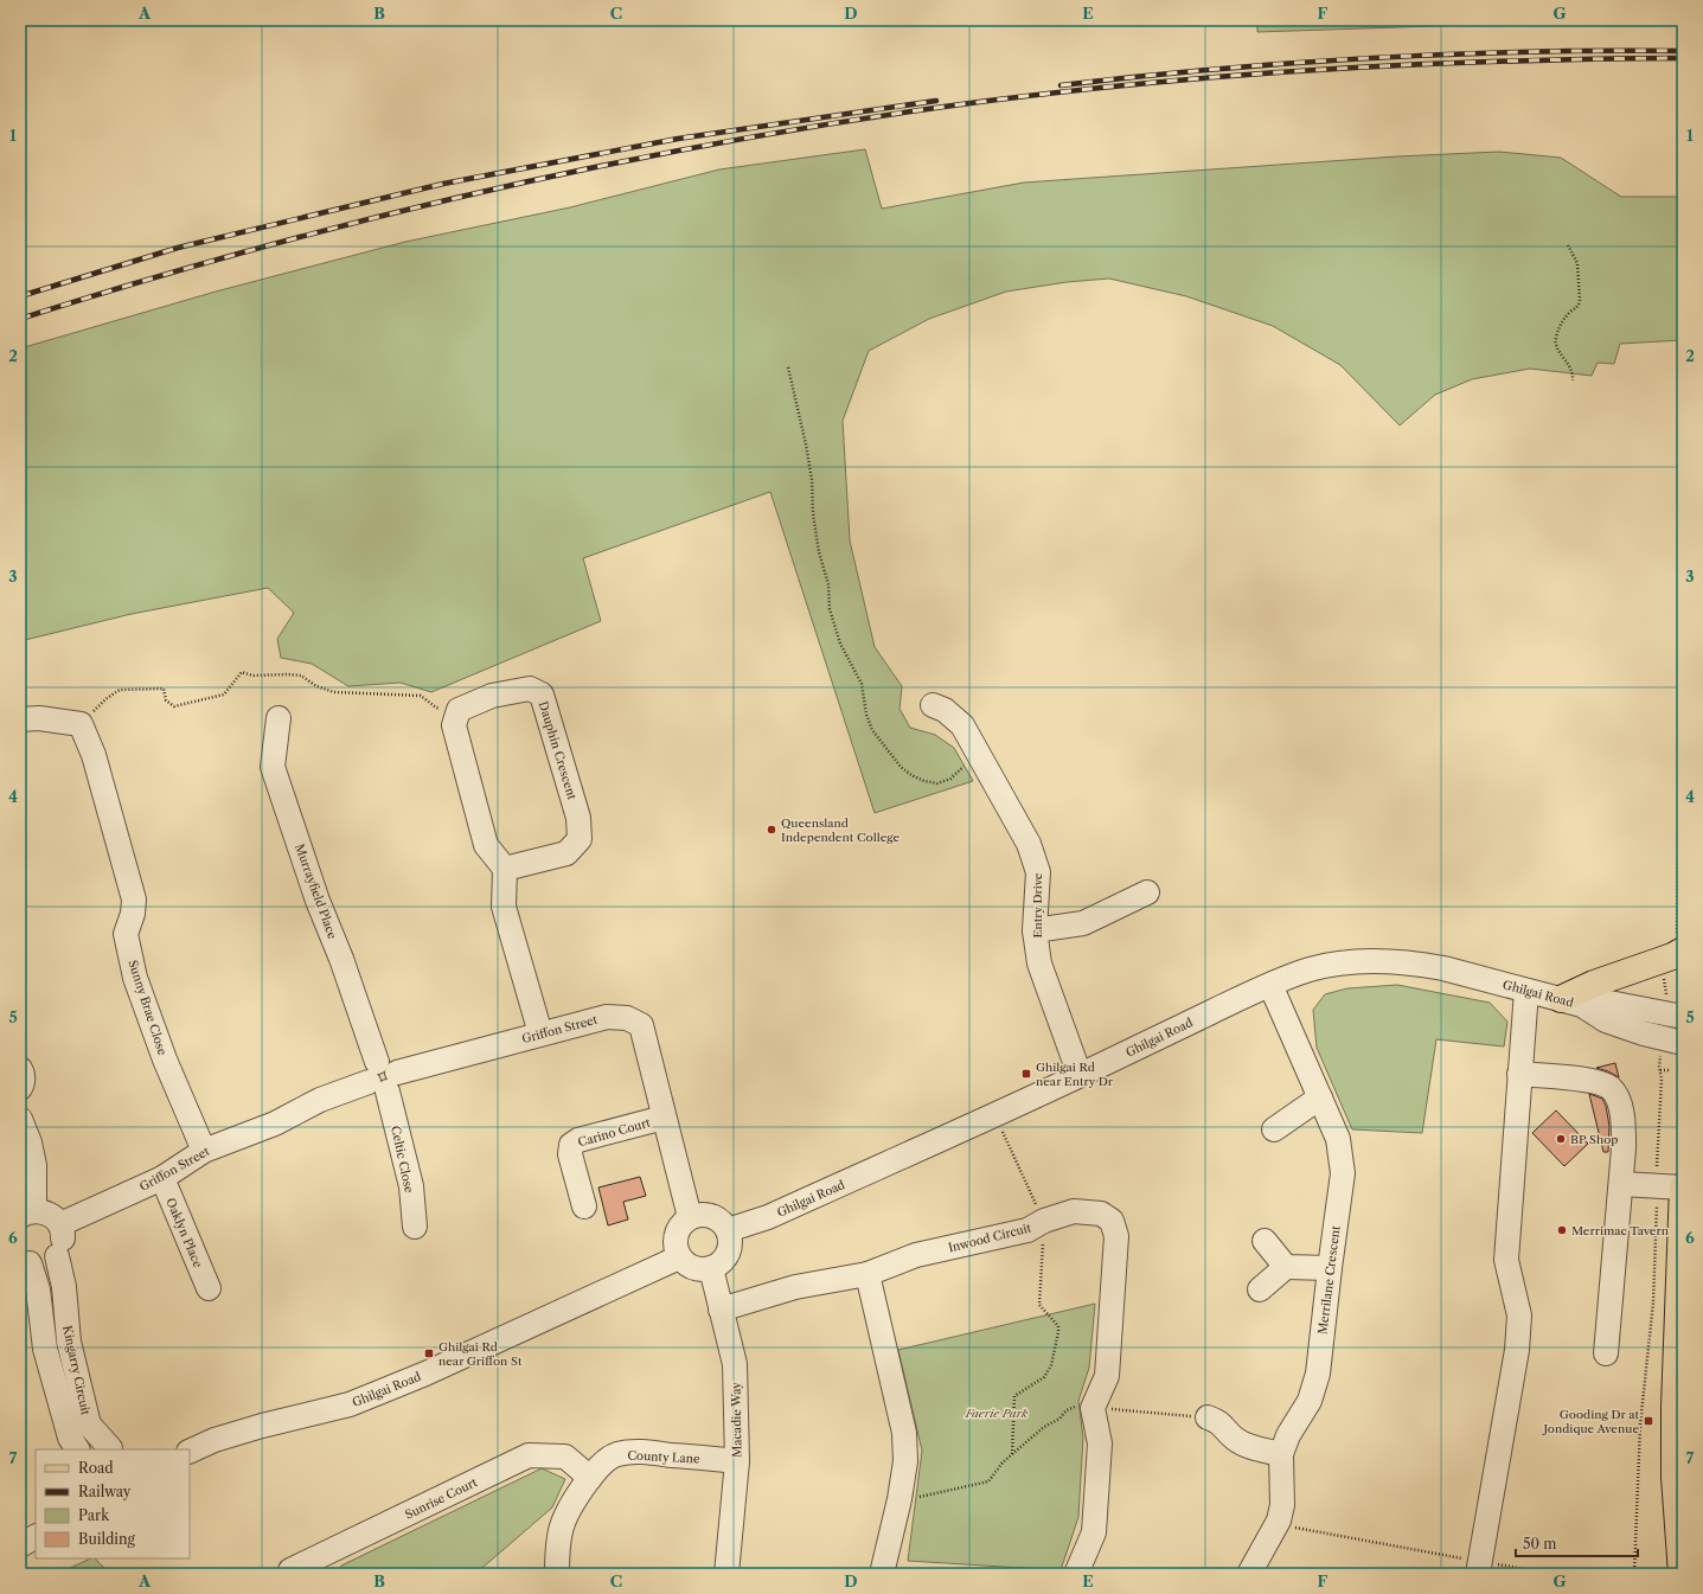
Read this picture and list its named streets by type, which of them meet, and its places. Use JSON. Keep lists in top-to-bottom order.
{
  "streets": {
    "street": [
      "Dauphin Crescent",
      "Murrayfield Place",
      "Entry Drive",
      "Ghilgai Road",
      "Sunny Brae Close",
      "Griffon Street",
      "Carino Court",
      "Celtic Close",
      "Oaklyn Place",
      "Inwood Circuit",
      "Merrilane Crescent",
      "Kingarry Circuit",
      "Macadie Way",
      "County Lane",
      "Sunrise Court"
    ]
  },
  "crossings": [
    ["Murrayfield Place", "Griffon Street"],
    ["Murrayfield Place", "Celtic Close"],
    ["Entry Drive", "Ghilgai Road"],
    ["Ghilgai Road", "Griffon Street"],
    ["Ghilgai Road", "Merrilane Crescent"],
    ["Ghilgai Road", "Macadie Way"],
    ["Sunny Brae Close", "Griffon Street"],
    ["Griffon Street", "Carino Court"],
    ["Griffon Street", "Celtic Close"],
    ["Griffon Street", "Oaklyn Place"],
    ["Griffon Street", "Kingarry Circuit"],
    ["Griffon Street", "Macadie Way"],
    ["Inwood Circuit", "Macadie Way"],
    ["Macadie Way", "County Lane"],
    ["County Lane", "Sunrise Court"]
  ],
  "parks": ["Faerie Park"],
  "places": {
    "other": ["Queensland Independent College", "BP Shop", "Merrimac Tavern"],
    "transit": ["Ghilgai Rd near Entry Dr", "Ghilgai Rd near Griffon St", "Gooding Dr at Jondique Avenue"]
  },
  "legend": [
    "Road",
    "Railway",
    "Park",
    "Building"
  ],
  "scale_bar": "50 m",
  "grid": {
    "columns": [
      "A",
      "B",
      "C",
      "D",
      "E",
      "F",
      "G"
    ],
    "rows": [
      "1",
      "2",
      "3",
      "4",
      "5",
      "6",
      "7"
    ]
  }
}
